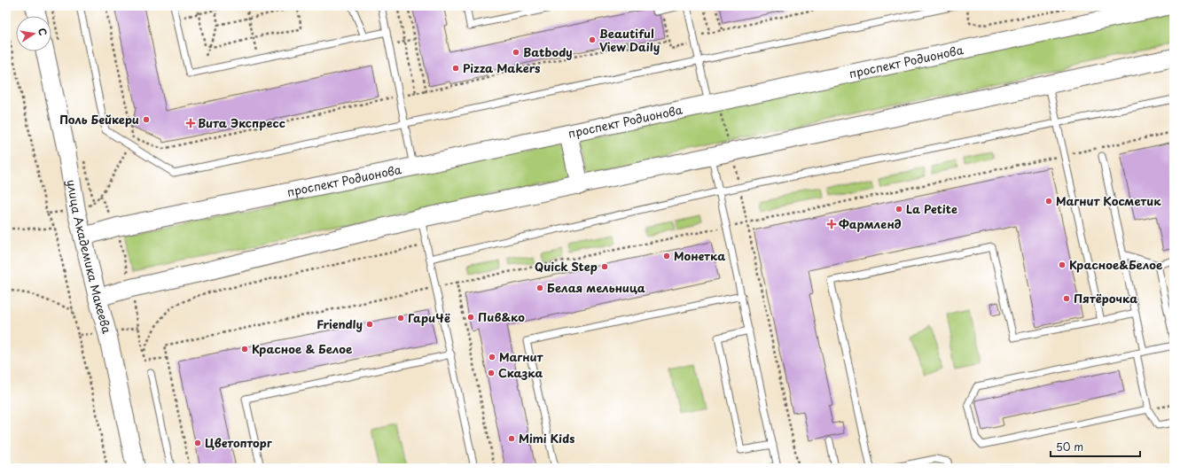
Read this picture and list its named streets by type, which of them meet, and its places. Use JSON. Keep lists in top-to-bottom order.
{
  "streets": {
    "street": ["проспект Родионова", "улица Академика Макеева"]
  },
  "crossings": [
    ["проспект Родионова", "улица Академика Макеева"]
  ],
  "places": {
    "other": [
      "Beautiful View Daily",
      "Batbody",
      "Pizza Makers",
      "Поль Бейкери",
      "Магнит Косметик",
      "La Petite",
      "Монетка",
      "Красное&Белое",
      "Quick Step",
      "Белая мельница",
      "Пятёрочка",
      "Пив&ко",
      "ГариЧё",
      "Friendly",
      "Красное & Белое",
      "Магнит",
      "Сказка",
      "Mimi Kids",
      "Цветопторг"
    ],
    "health": ["Вита Экспресс", "Фармленд"]
  },
  "scale_bar": "50 m",
  "north": "right"
}
